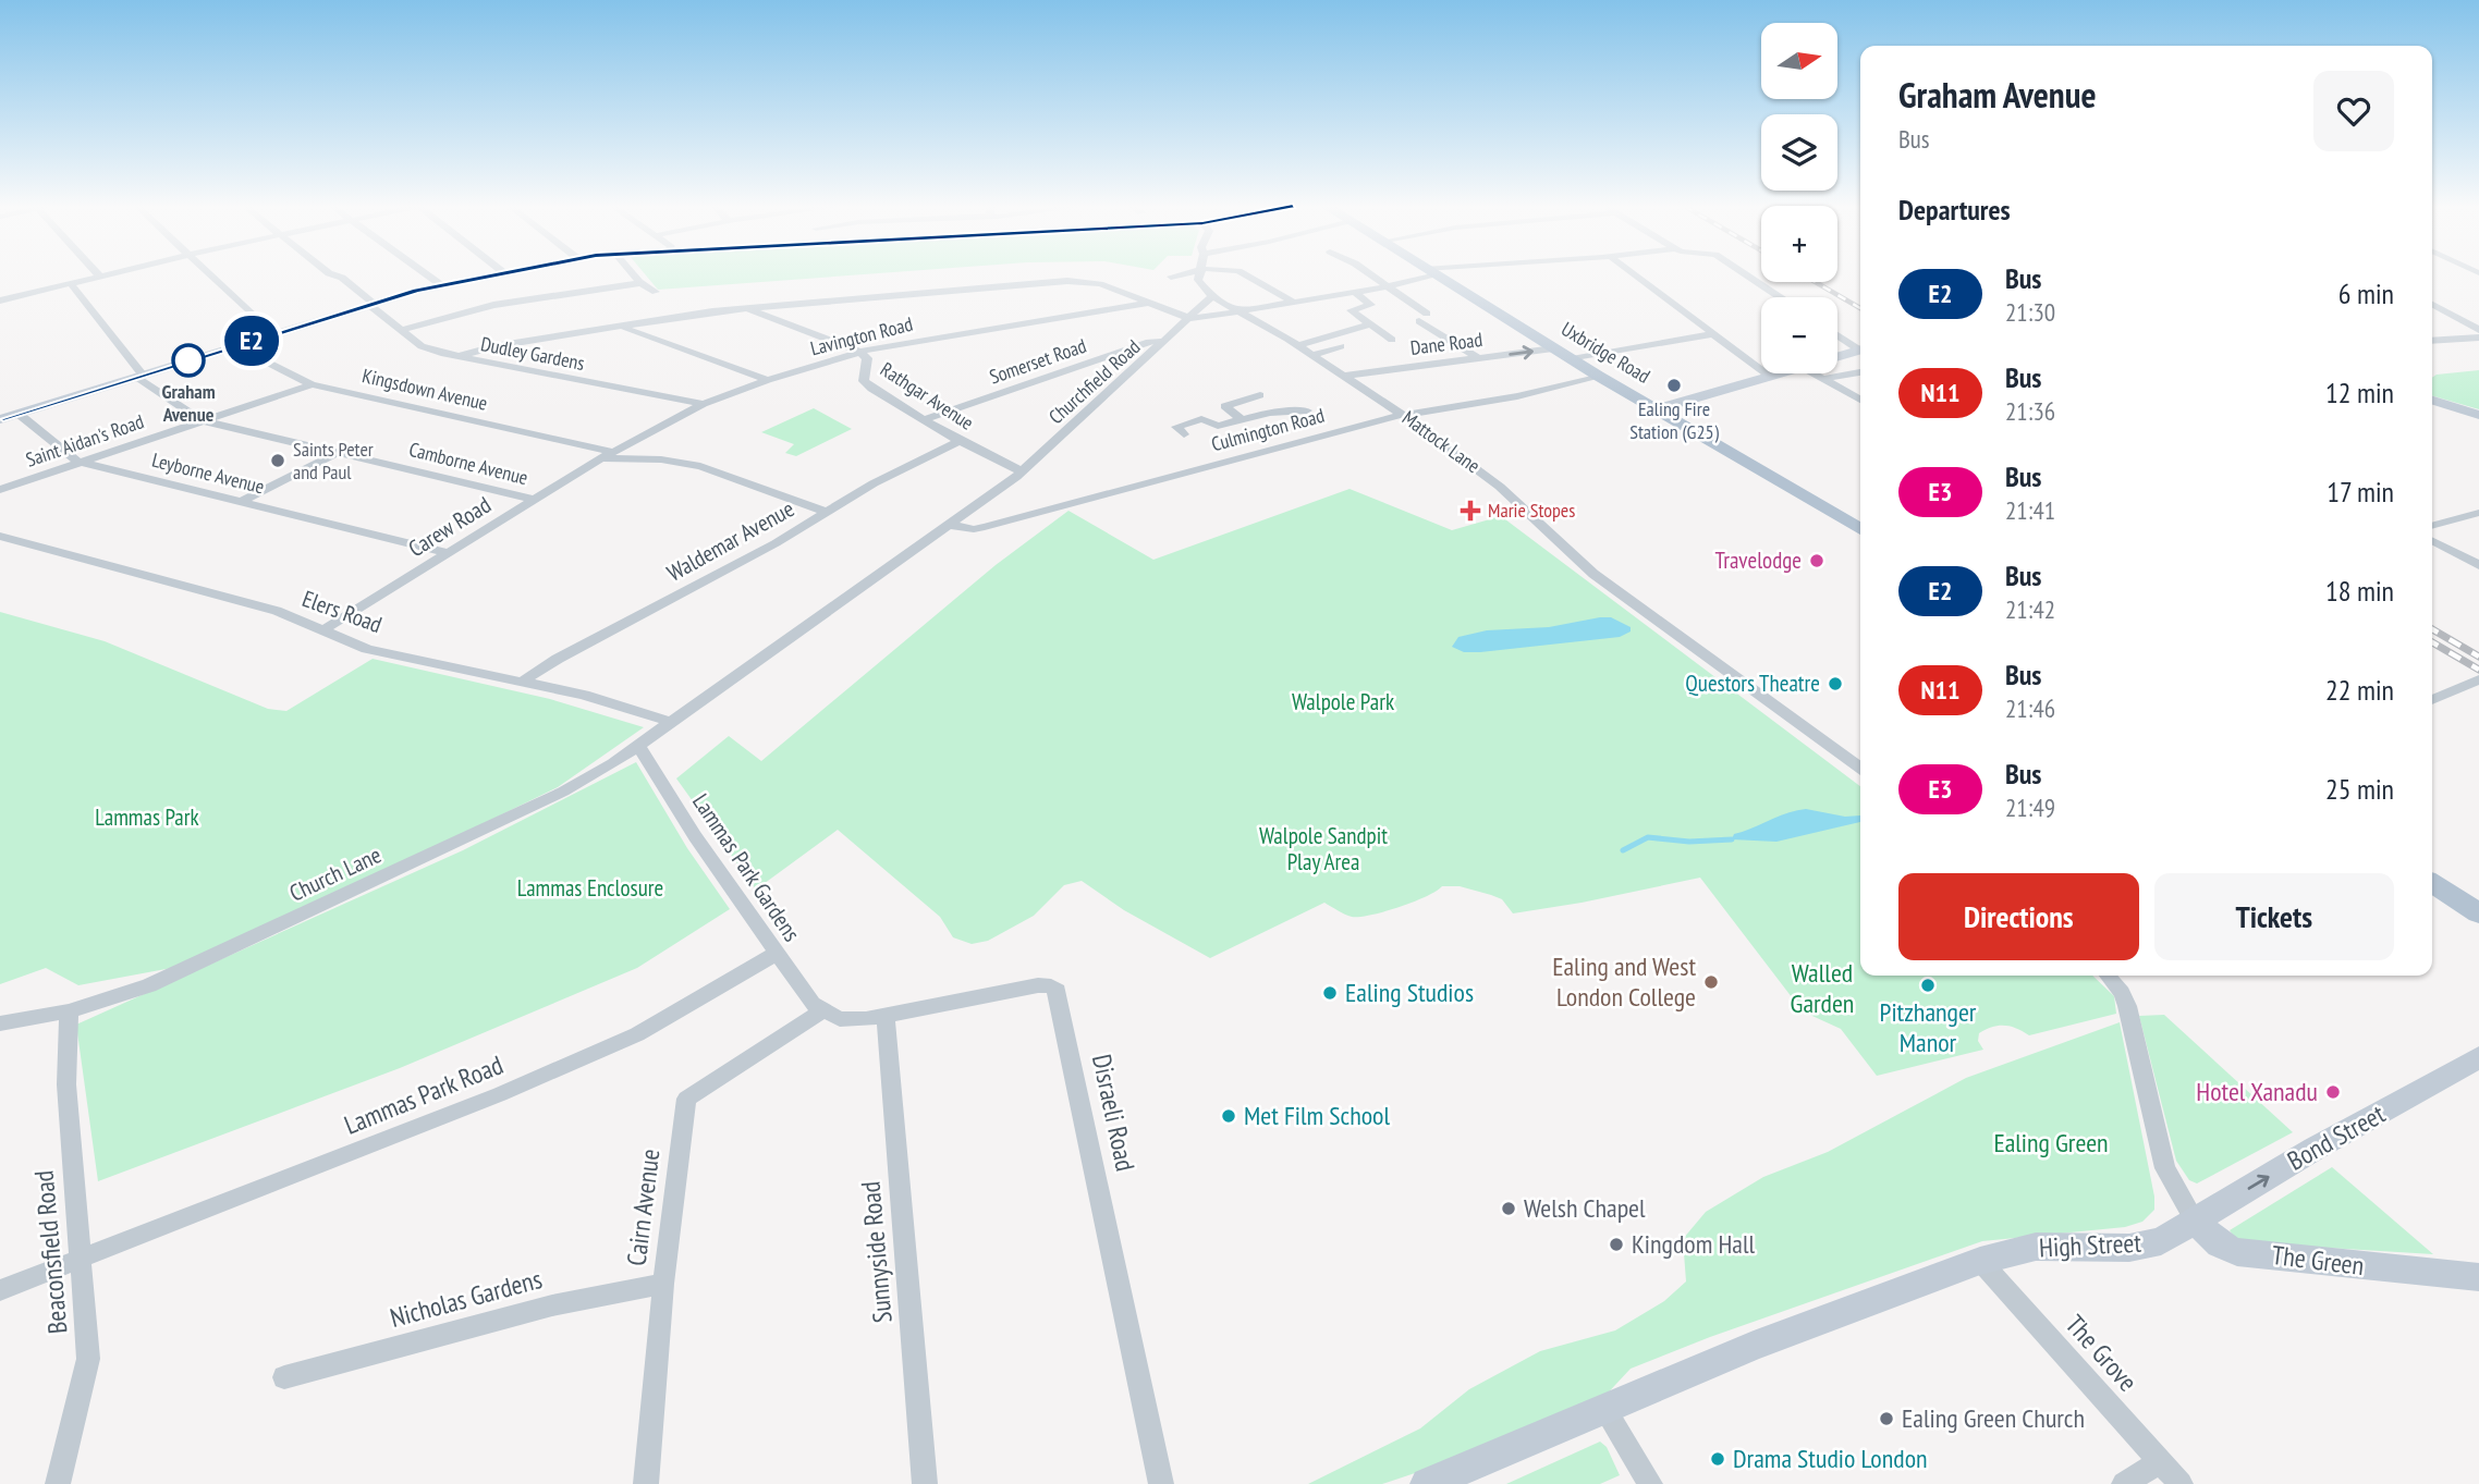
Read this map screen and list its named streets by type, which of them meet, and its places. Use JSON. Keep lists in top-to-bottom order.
{
  "streets": {
    "main road": [
      "Uxbridge Road",
      "Bond Street",
      "High Street",
      "The Green"
    ],
    "street": [
      "Lavington Road",
      "Dane Road",
      "Dudley Gardens",
      "Somerset Road",
      "Churchfield Road",
      "Kingsdown Avenue",
      "Rathgar Avenue",
      "Culmington Road",
      "Saint Aidan's Road",
      "Mattock Lane",
      "Camborne Avenue",
      "Leyborne Avenue",
      "Carew Road",
      "Waldemar Avenue",
      "Elers Road",
      "Lammas Park Gardens",
      "Church Lane",
      "Lammas Park Road",
      "Disraeli Road",
      "Cairn Avenue",
      "Beaconsfield Road",
      "Sunnyside Road",
      "Nicholas Gardens",
      "The Grove"
    ]
  },
  "crossings": [
    ["Lavington Road", "Dudley Gardens"],
    ["Lavington Road", "Kingsdown Avenue"],
    ["Lavington Road", "Rathgar Avenue"],
    ["Lavington Road", "Carew Road"],
    ["Dane Road", "Uxbridge Road"],
    ["Dane Road", "Mattock Lane"],
    ["Uxbridge Road", "Culmington Road"],
    ["Somerset Road", "Churchfield Road"],
    ["Somerset Road", "Rathgar Avenue"],
    ["Churchfield Road", "Rathgar Avenue"],
    ["Churchfield Road", "Mattock Lane"],
    ["Kingsdown Avenue", "Saint Aidan's Road"],
    ["Kingsdown Avenue", "Carew Road"],
    ["Kingsdown Avenue", "Waldemar Avenue"],
    ["Rathgar Avenue", "Waldemar Avenue"],
    ["Culmington Road", "Mattock Lane"],
    ["Saint Aidan's Road", "Camborne Avenue"],
    ["Saint Aidan's Road", "Leyborne Avenue"],
    ["Camborne Avenue", "Carew Road"],
    ["Leyborne Avenue", "Carew Road"],
    ["Carew Road", "Elers Road"],
    ["Waldemar Avenue", "Elers Road"],
    ["Elers Road", "Church Lane"],
    ["Lammas Park Gardens", "Church Lane"],
    ["Lammas Park Gardens", "Lammas Park Road"],
    ["Lammas Park Gardens", "Disraeli Road"],
    ["Lammas Park Gardens", "Cairn Avenue"],
    ["Church Lane", "Beaconsfield Road"],
    ["Lammas Park Road", "Beaconsfield Road"],
    ["Disraeli Road", "Cairn Avenue"],
    ["Disraeli Road", "Sunnyside Road"],
    ["Bond Street", "High Street"],
    ["Bond Street", "The Green"],
    ["Cairn Avenue", "Nicholas Gardens"],
    ["High Street", "The Green"],
    ["High Street", "The Grove"]
  ],
  "one_way": ["Dane Road", "Bond Street"],
  "parks": [
    "Walpole Park",
    "Lammas Park",
    "Walpole Sandpit Play Area",
    "Lammas Enclosure",
    "Walled Garden",
    "Ealing Green"
  ],
  "places": {
    "other": [
      "Graham Avenue",
      "Ealing Fire Station (G25)",
      "Saints Peter and Paul",
      "Travelodge",
      "Questors Theatre",
      "Ealing and West London College",
      "Pitzhanger Manor",
      "Ealing Studios",
      "Hotel Xanadu",
      "Met Film School",
      "Welsh Chapel",
      "Kingdom Hall",
      "Ealing Green Church",
      "Drama Studio London"
    ],
    "health": ["Marie Stopes"]
  },
  "lines": ["bus line E2"],
  "north": "right",
  "page": {
    "on_map": "E2",
    "map_buttons": ["+", "−"],
    "heading": [
      ["Graham Avenue", "Bus"],
      "Departures"
    ],
    "list": [
      {
        "mark": "E2",
        "name": "Bus",
        "note": "21:30",
        "value": "6 min"
      },
      {
        "mark": "N11",
        "name": "Bus",
        "note": "21:36",
        "value": "12 min"
      },
      {
        "mark": "E3",
        "name": "Bus",
        "note": "21:41",
        "value": "17 min"
      },
      {
        "mark": "E2",
        "name": "Bus",
        "note": "21:42",
        "value": "18 min"
      },
      {
        "mark": "N11",
        "name": "Bus",
        "note": "21:46",
        "value": "22 min"
      },
      {
        "mark": "E3",
        "name": "Bus",
        "note": "21:49",
        "value": "25 min"
      }
    ],
    "buttons": ["Directions", "Tickets"]
  }
}
